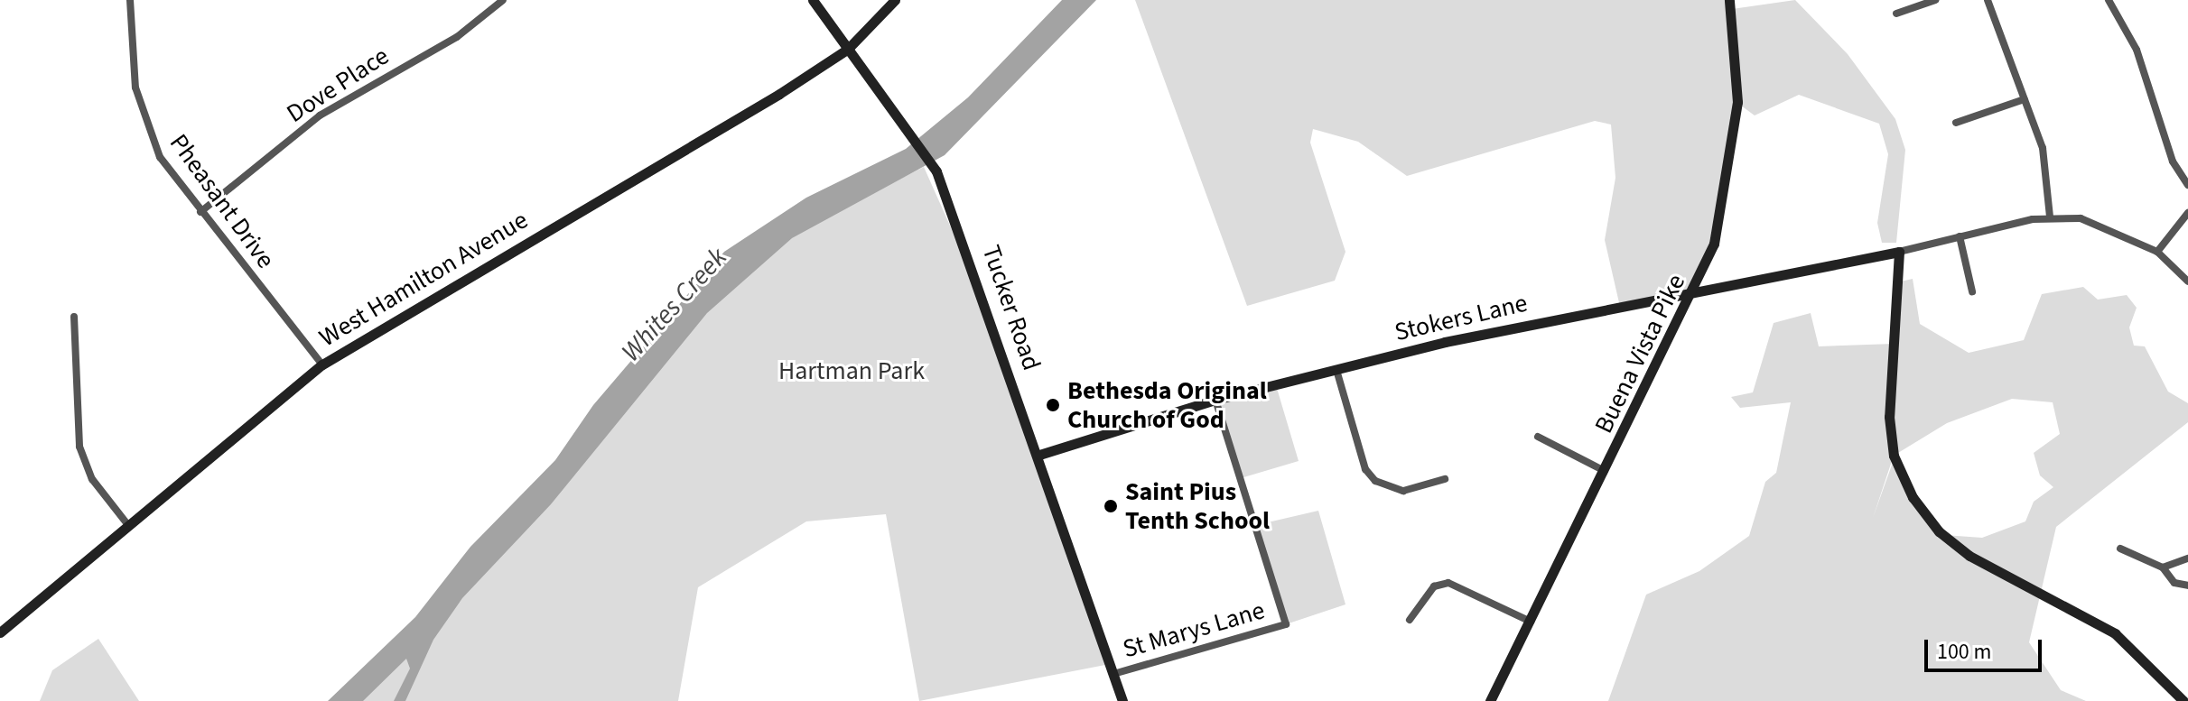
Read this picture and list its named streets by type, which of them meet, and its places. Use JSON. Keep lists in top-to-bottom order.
{
  "streets": {
    "street": [
      "Dove Place",
      "Pheasant Drive",
      "West Hamilton Avenue",
      "Tucker Road",
      "Stokers Lane",
      "Buena Vista Pike",
      "St Marys Lane"
    ]
  },
  "crossings": [
    ["Dove Place", "Pheasant Drive"],
    ["Pheasant Drive", "West Hamilton Avenue"],
    ["West Hamilton Avenue", "Tucker Road"],
    ["Tucker Road", "Stokers Lane"],
    ["Tucker Road", "St Marys Lane"],
    ["Stokers Lane", "Buena Vista Pike"],
    ["Stokers Lane", "St Marys Lane"]
  ],
  "water": ["Whites Creek"],
  "parks": ["Hartman Park"],
  "places": ["Bethesda Original Church of God", "Saint Pius Tenth School"],
  "scale_bar": "100 m"
}
